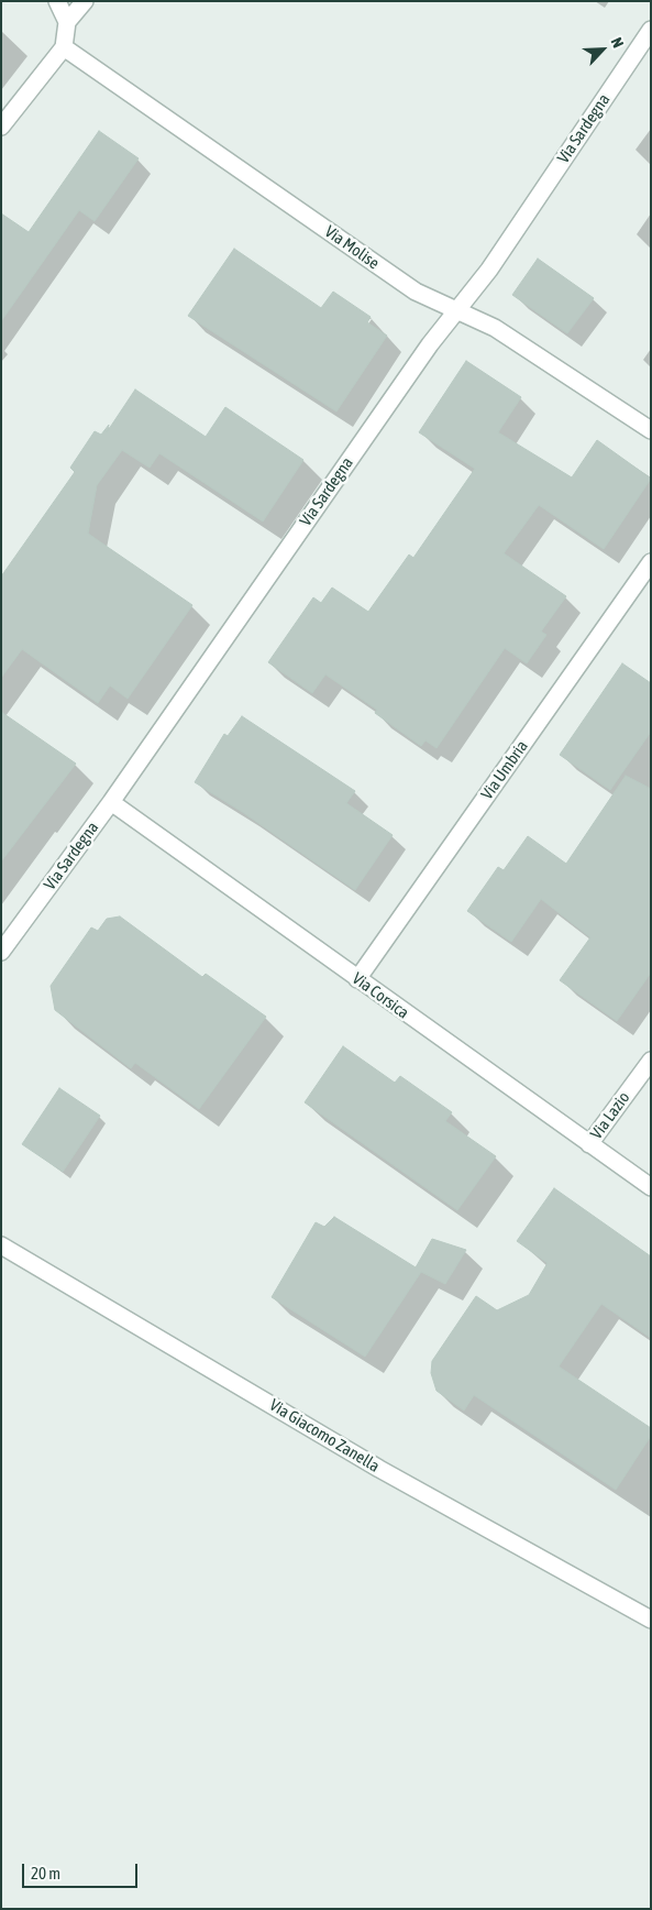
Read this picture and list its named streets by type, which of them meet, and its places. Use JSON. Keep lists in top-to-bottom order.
{
  "streets": {
    "street": [
      "Via Sardegna",
      "Via Molise",
      "Via Umbria",
      "Via Corsica",
      "Via Lazio",
      "Via Giacomo Zanella"
    ]
  },
  "crossings": [
    ["Via Sardegna", "Via Molise"],
    ["Via Sardegna", "Via Corsica"],
    ["Via Umbria", "Via Corsica"],
    ["Via Corsica", "Via Lazio"]
  ],
  "scale_bar": "20 m",
  "north": "top right"
}
